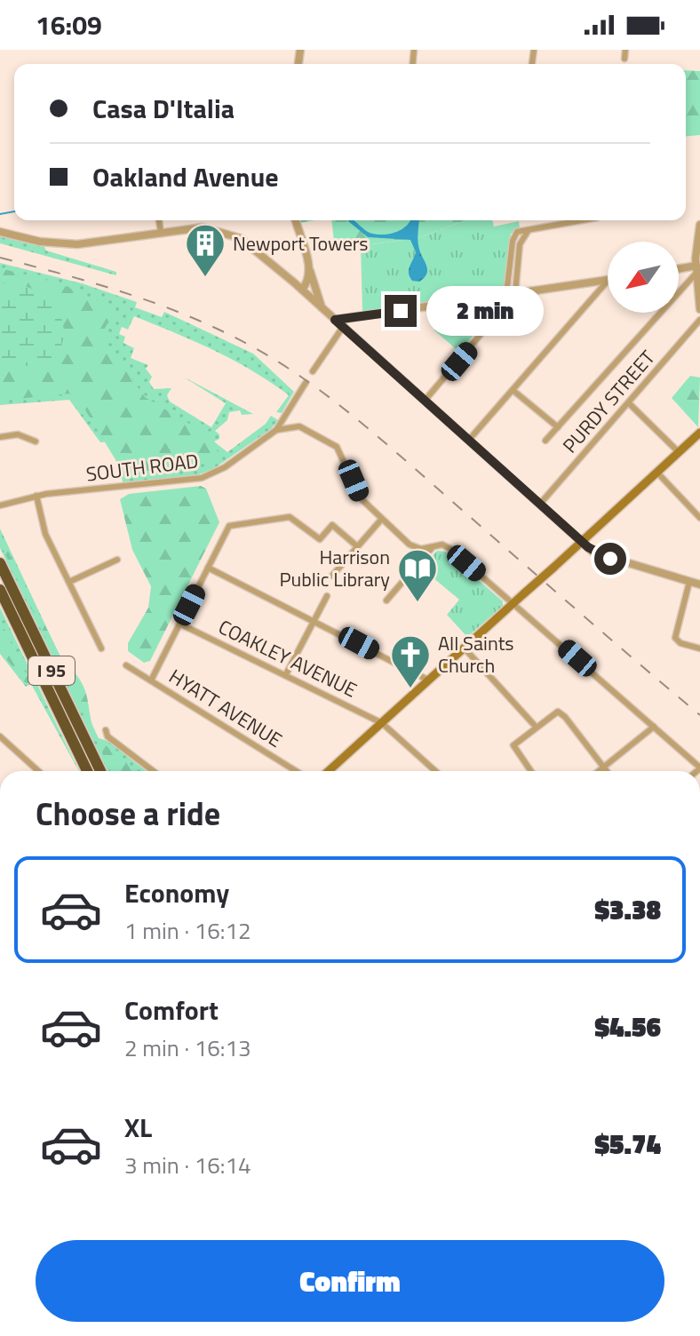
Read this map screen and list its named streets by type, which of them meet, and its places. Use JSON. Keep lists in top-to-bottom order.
{
  "streets": {
    "highway": ["I 95"],
    "street": [
      "PURDY STREET",
      "SOUTH ROAD",
      "COAKLEY AVENUE",
      "HYATT AVENUE"
    ]
  },
  "places": {
    "building": ["Newport Towers"],
    "library": ["Harrison Public Library"],
    "church": ["All Saints Church"]
  },
  "north": "bottom left",
  "page": {
    "status": "16:09",
    "banner": ["Casa D'Italia", "Oakland Avenue"],
    "bubble": "2 min",
    "heading": "Choose a ride",
    "list": [
      {
        "name": "Economy",
        "note": "1 min · 16:12",
        "value": "$3.38"
      },
      {
        "name": "Comfort",
        "note": "2 min · 16:13",
        "value": "$4.56"
      },
      {
        "name": "XL",
        "note": "3 min · 16:14",
        "value": "$5.74"
      }
    ],
    "buttons": "Confirm"
  }
}
